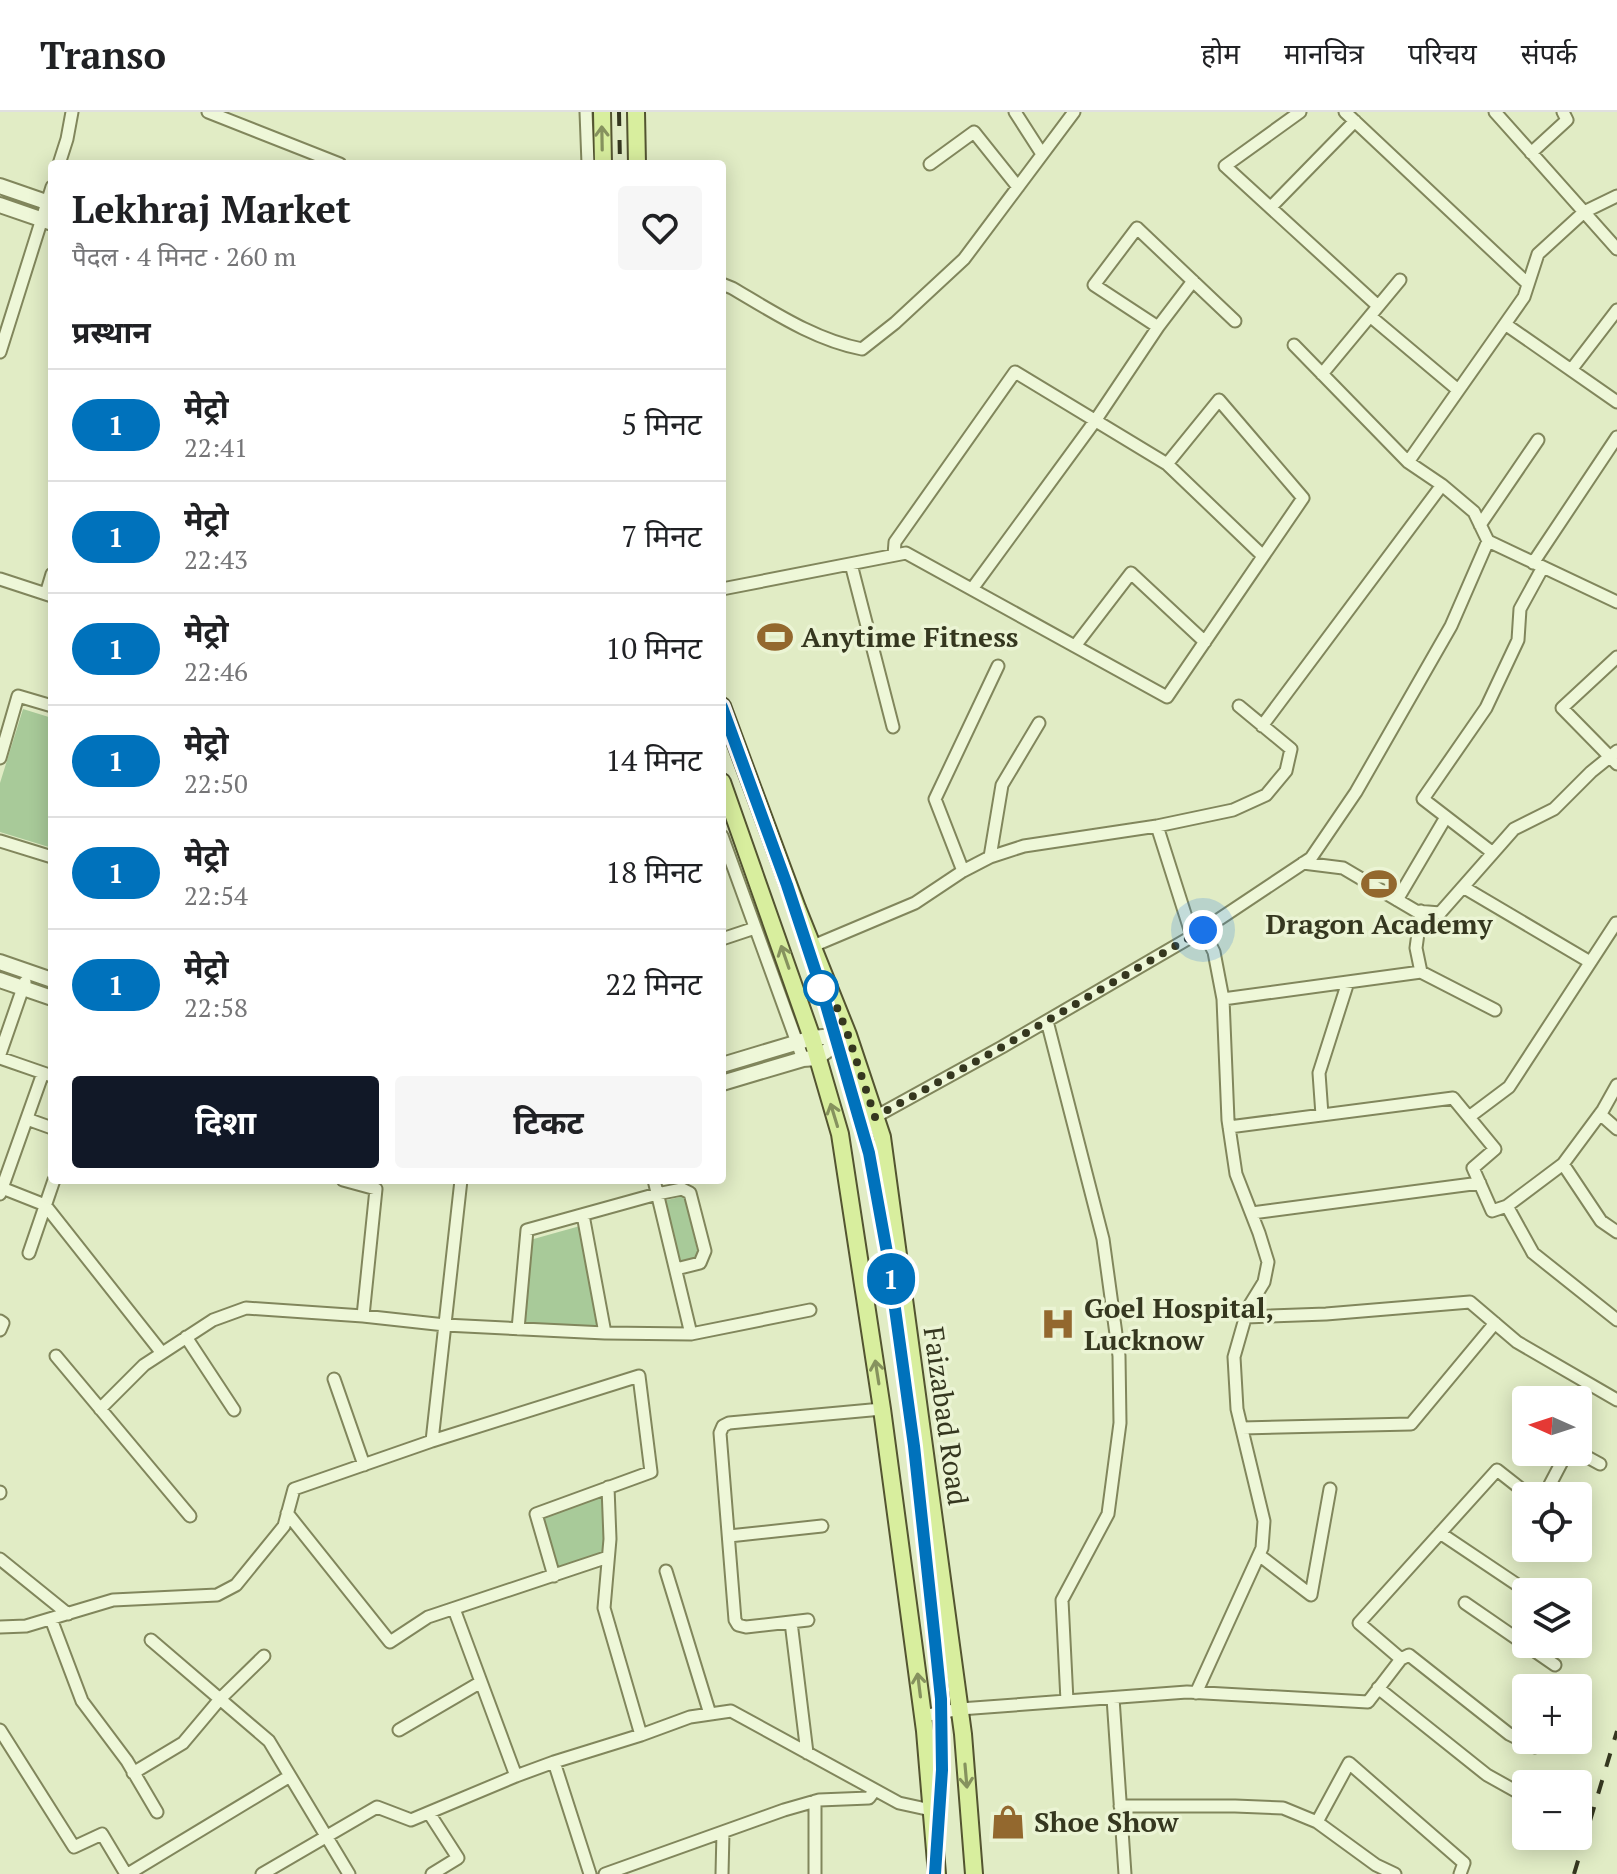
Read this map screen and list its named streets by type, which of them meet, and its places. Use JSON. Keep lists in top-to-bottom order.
{
  "streets": {
    "main road": ["Faizabad Road"]
  },
  "places": {
    "sports": ["Anytime Fitness", "Dragon Academy"],
    "hospital": ["Goel Hospital, Lucknow"],
    "shop": ["Shoe Show"]
  },
  "lines": ["metro line 1"],
  "north": "left",
  "page": {
    "header": "Transo",
    "nav": [
      "होम",
      "मानचित्र",
      "परिचय",
      "संपर्क"
    ],
    "on_map": "1",
    "heading": [
      ["Lekhraj Market", "पैदल · 4 मिनट · 260 m"],
      "प्रस्थान"
    ],
    "list": [
      {
        "mark": "1",
        "name": "मेट्रो",
        "note": "22:41",
        "value": "5 मिनट"
      },
      {
        "mark": "1",
        "name": "मेट्रो",
        "note": "22:43",
        "value": "7 मिनट"
      },
      {
        "mark": "1",
        "name": "मेट्रो",
        "note": "22:46",
        "value": "10 मिनट"
      },
      {
        "mark": "1",
        "name": "मेट्रो",
        "note": "22:50",
        "value": "14 मिनट"
      },
      {
        "mark": "1",
        "name": "मेट्रो",
        "note": "22:54",
        "value": "18 मिनट"
      },
      {
        "mark": "1",
        "name": "मेट्रो",
        "note": "22:58",
        "value": "22 मिनट"
      }
    ],
    "buttons": ["दिशा", "टिकट"],
    "map_buttons": ["+", "−"]
  }
}
